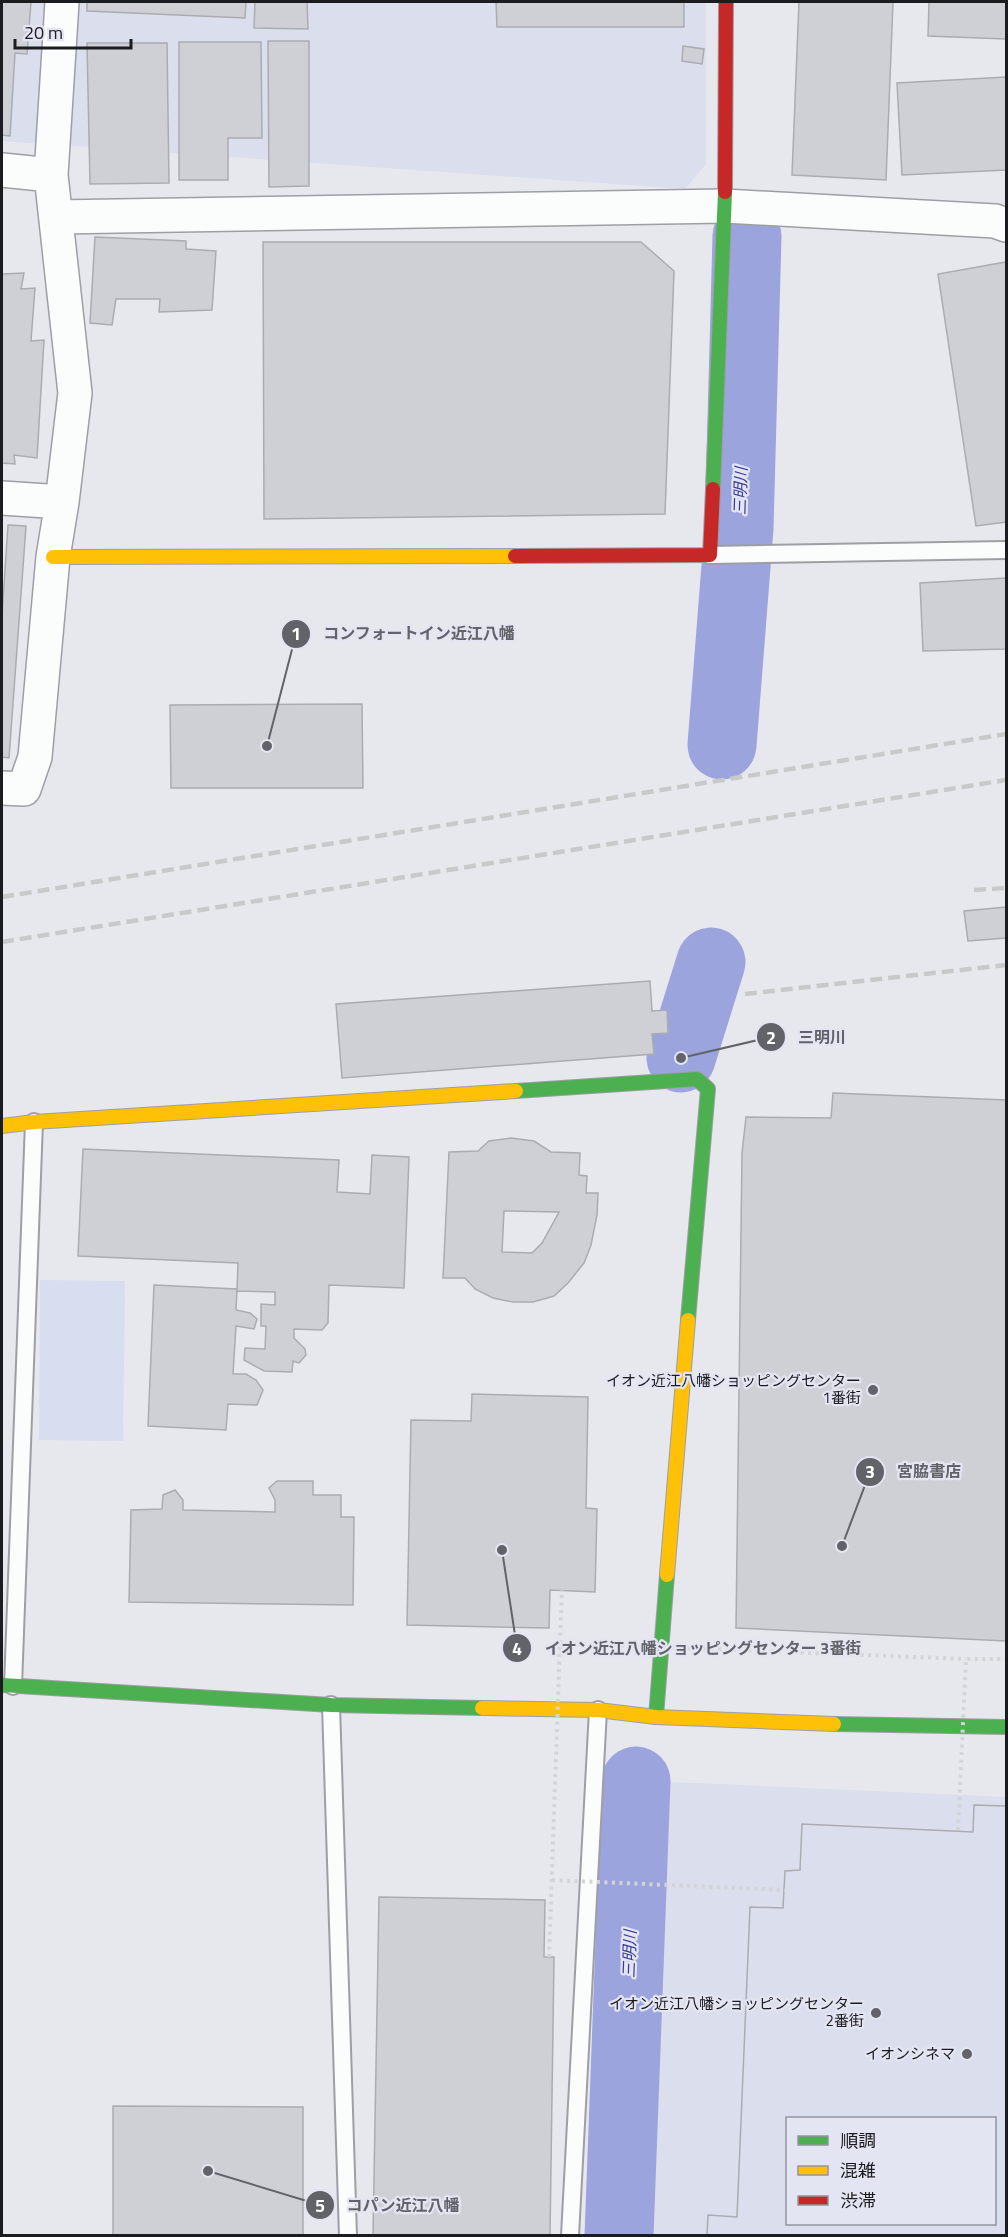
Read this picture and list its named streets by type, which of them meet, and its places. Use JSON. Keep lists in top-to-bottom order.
{
  "water": ["三明川"],
  "places": [
    "コンフォートイン近江八幡",
    "三明川",
    "イオン近江八幡ショッピングセンター 1番街",
    "宮脇書店",
    "イオン近江八幡ショッピングセンター 3番街",
    "イオン近江八幡ショッピングセンター 2番街",
    "イオンシネマ",
    "コパン近江八幡"
  ],
  "legend": ["順調", "混雑", "渋滞"],
  "scale_bar": "20 m"
}
